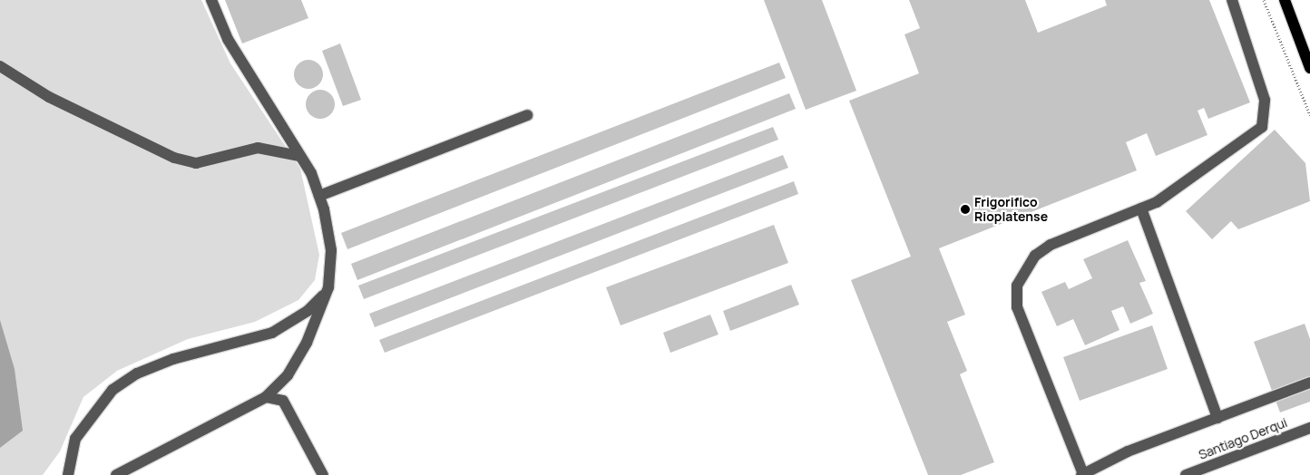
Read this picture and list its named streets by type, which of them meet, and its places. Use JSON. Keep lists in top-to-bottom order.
{
  "streets": {
    "street": ["Santiago Derqui"]
  },
  "places": ["Frigorifico Rioplatense"]
}
